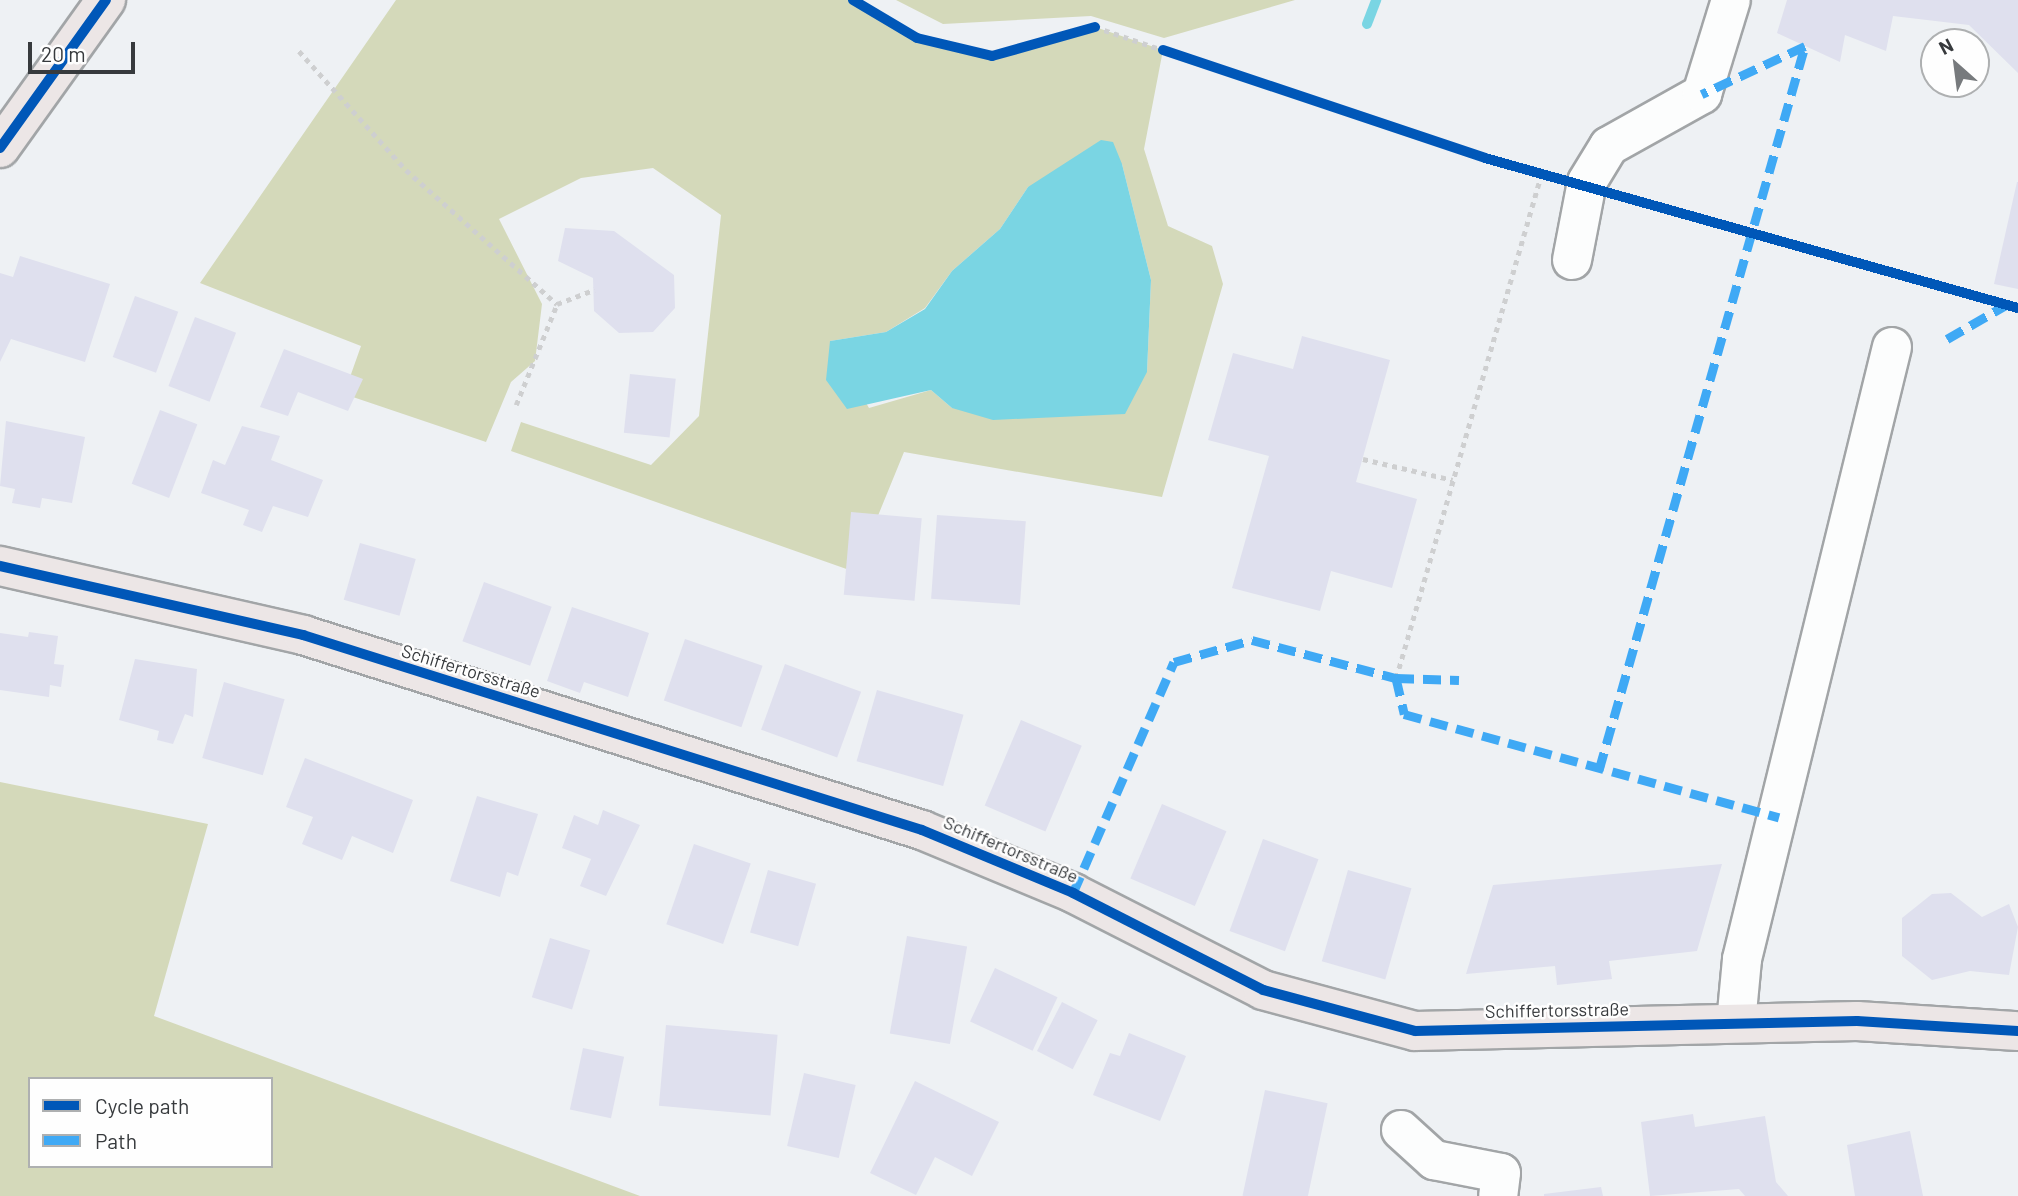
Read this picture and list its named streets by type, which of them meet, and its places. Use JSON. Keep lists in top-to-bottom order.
{
  "streets": {
    "main road": ["Schiffertorsstraße"]
  },
  "legend": ["Cycle path", "Path"],
  "scale_bar": "20 m",
  "north": "top left"
}
